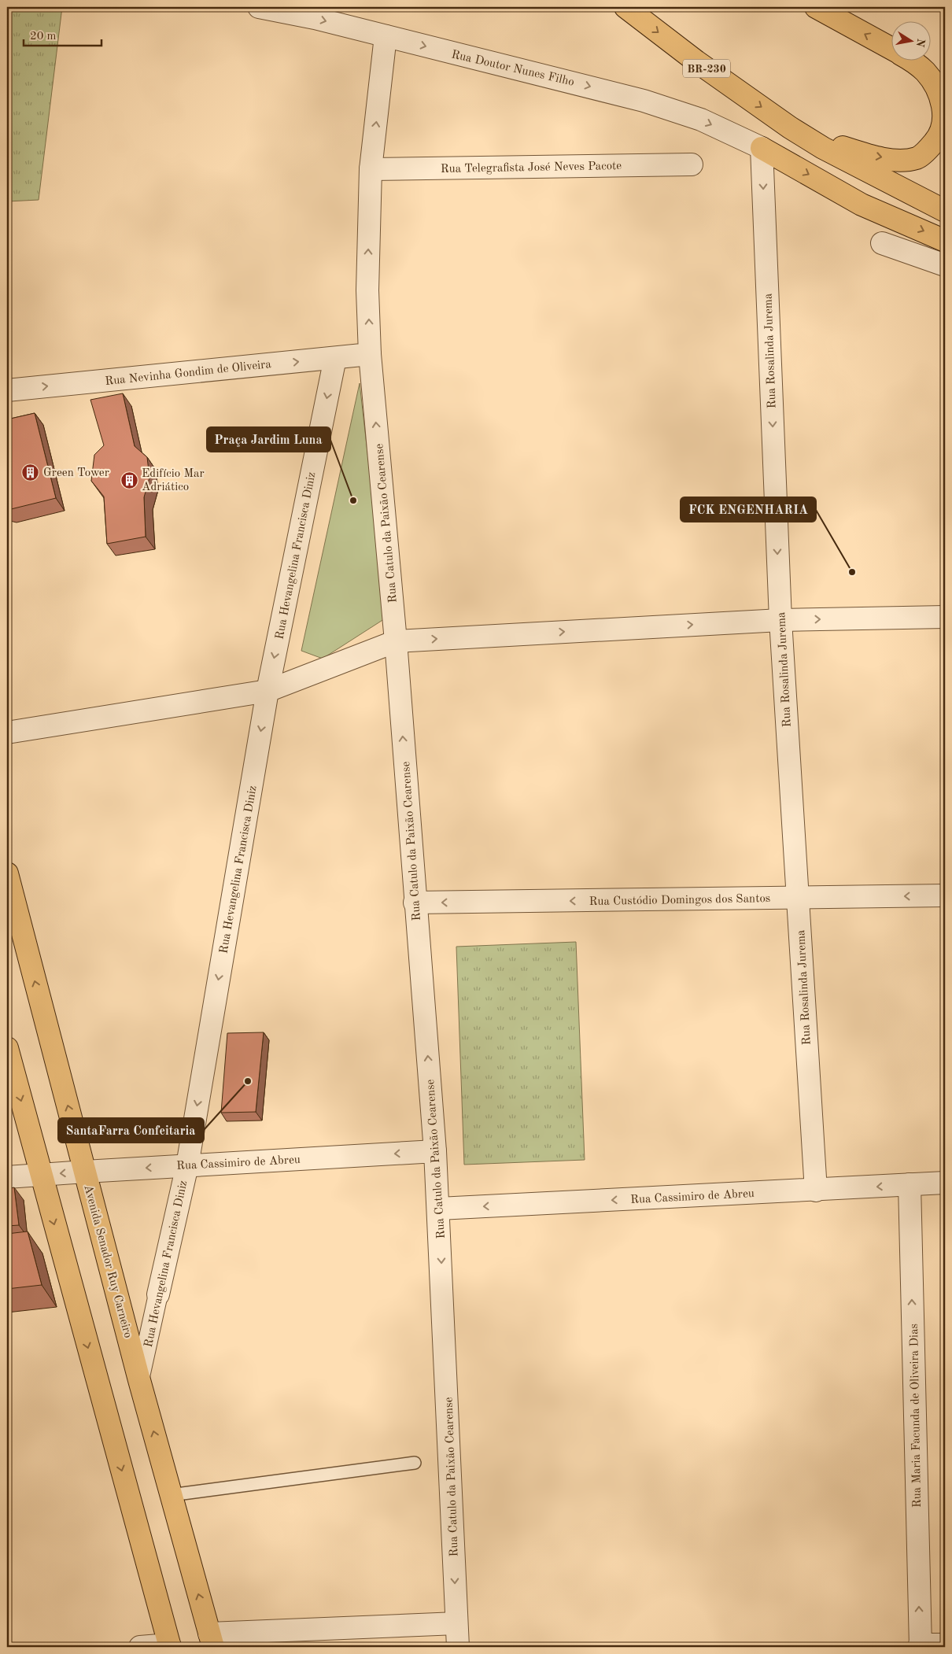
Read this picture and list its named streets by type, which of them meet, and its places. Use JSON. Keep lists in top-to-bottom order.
{
  "streets": {
    "main road": ["BR-230", "Avenida Senador Ruy Carneiro"],
    "street": [
      "Rua Doutor Nunes Filho",
      "Rua Telegrafista José Neves Pacote",
      "Rua Rosalinda Jurema",
      "Rua Nevinha Gondim de Oliveira",
      "Rua Catulo da Paixão Cearense",
      "Rua Hevangelina Francisca Diniz",
      "Rua Custódio Domingos dos Santos",
      "Rua Cassimiro de Abreu",
      "Rua Maria Facunda de Oliveira Dias"
    ]
  },
  "crossings": [
    ["Rua Doutor Nunes Filho", "Rua Rosalinda Jurema"],
    ["Rua Doutor Nunes Filho", "Rua Catulo da Paixão Cearense"],
    ["Rua Telegrafista José Neves Pacote", "Rua Catulo da Paixão Cearense"],
    ["Rua Rosalinda Jurema", "Rua Custódio Domingos dos Santos"],
    ["Rua Rosalinda Jurema", "Rua Cassimiro de Abreu"],
    ["Rua Nevinha Gondim de Oliveira", "Rua Catulo da Paixão Cearense"],
    ["Rua Nevinha Gondim de Oliveira", "Rua Hevangelina Francisca Diniz"],
    ["Rua Catulo da Paixão Cearense", "Rua Custódio Domingos dos Santos"],
    ["Rua Catulo da Paixão Cearense", "Rua Cassimiro de Abreu"],
    ["Rua Hevangelina Francisca Diniz", "Rua Cassimiro de Abreu"],
    ["Rua Hevangelina Francisca Diniz", "Avenida Senador Ruy Carneiro"],
    ["Rua Cassimiro de Abreu", "Avenida Senador Ruy Carneiro"],
    ["Rua Cassimiro de Abreu", "Rua Maria Facunda de Oliveira Dias"]
  ],
  "one_way": [
    "Rua Doutor Nunes Filho",
    "Rua Rosalinda Jurema",
    "Rua Nevinha Gondim de Oliveira",
    "Rua Hevangelina Francisca Diniz",
    "Rua Custódio Domingos dos Santos",
    "Rua Cassimiro de Abreu",
    "Rua Maria Facunda de Oliveira Dias"
  ],
  "places": {
    "building": ["Green Tower", "Edifício Mar Adriático"],
    "other": ["Praça Jardim Luna", "FCK ENGENHARIA", "SantaFarra Confeitaria"]
  },
  "scale_bar": "20 m",
  "north": "right"
}
